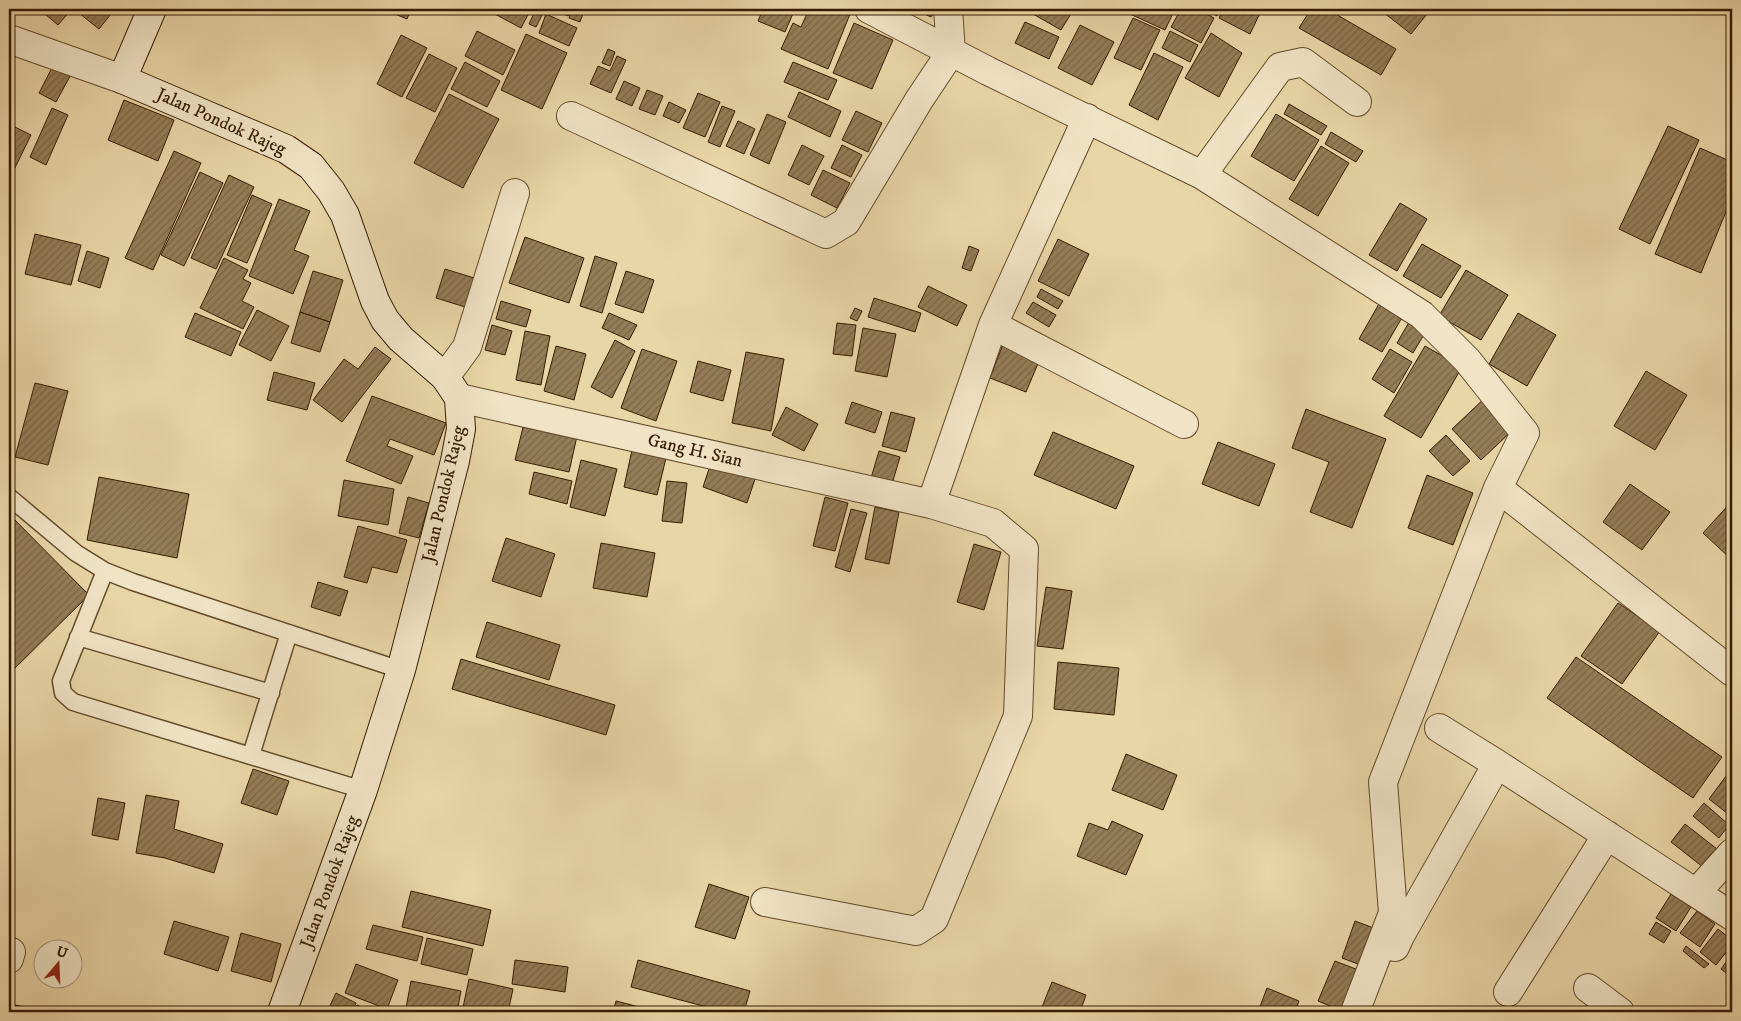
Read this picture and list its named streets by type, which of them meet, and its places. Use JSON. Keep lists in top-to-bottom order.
{
  "streets": {
    "street": ["Jalan Pondok Rajeg", "Gang H. Sian"]
  },
  "crossings": [
    ["Jalan Pondok Rajeg", "Gang H. Sian"]
  ],
  "north": "top"
}
